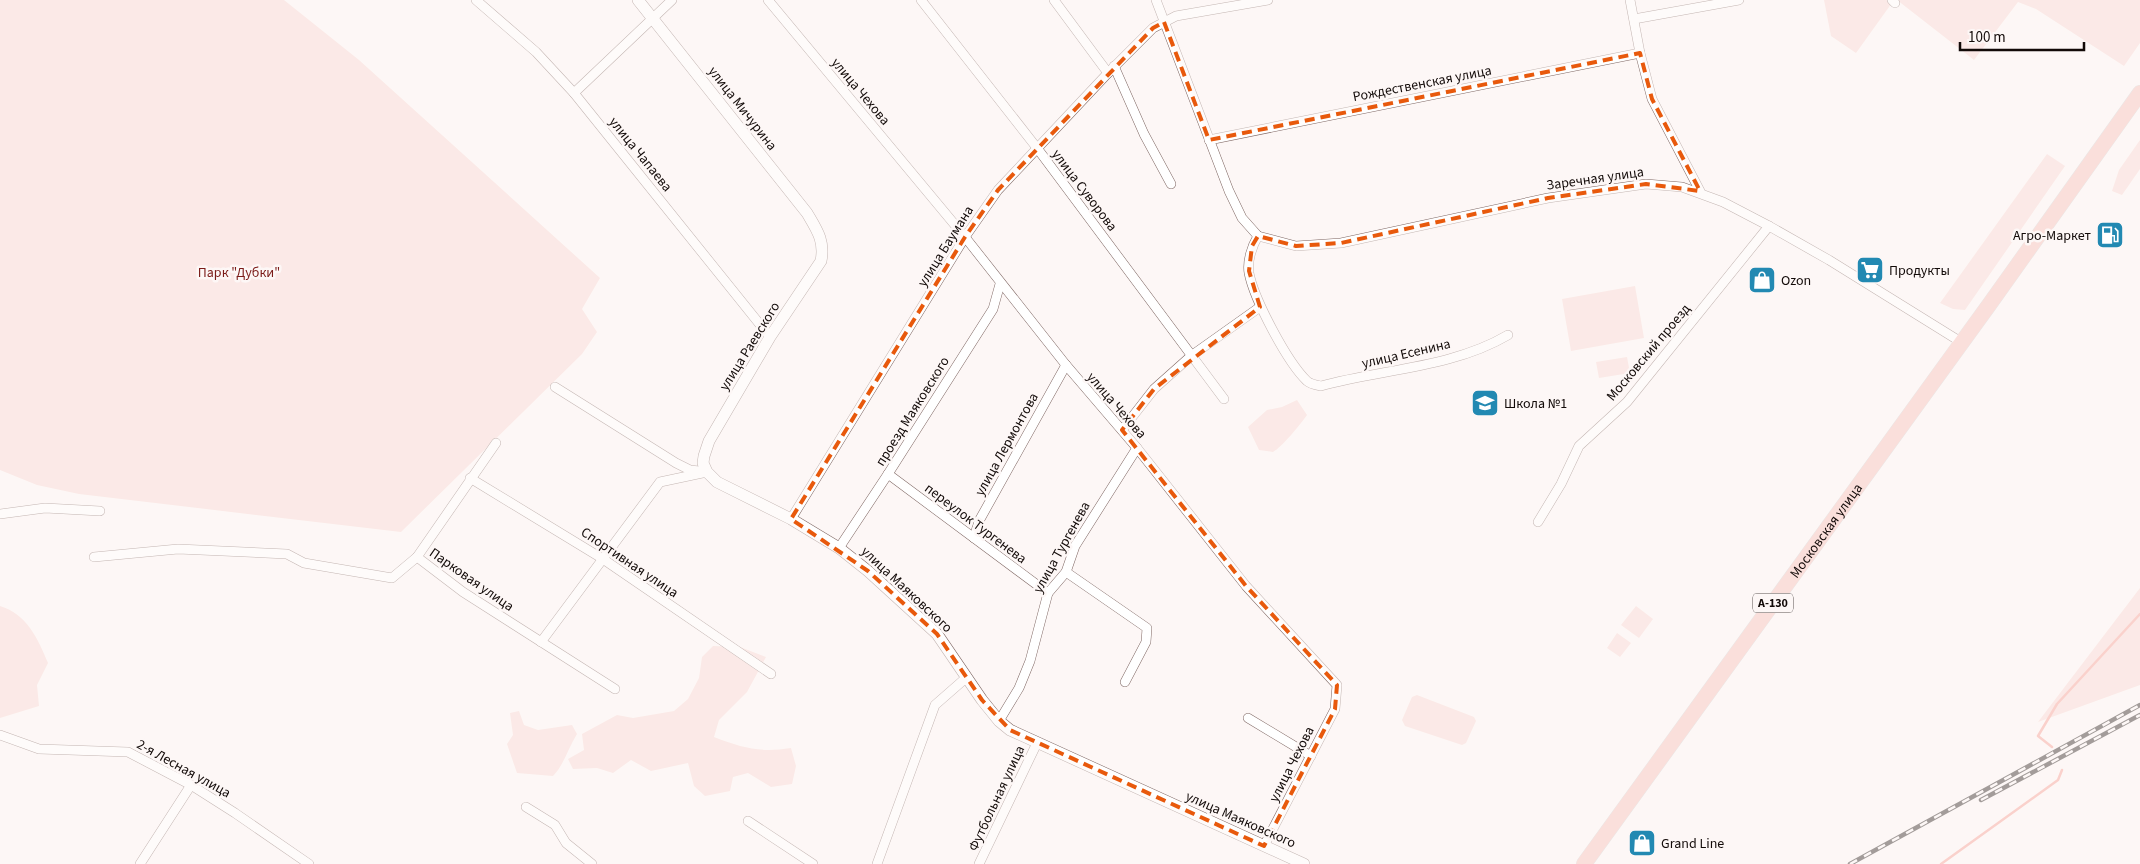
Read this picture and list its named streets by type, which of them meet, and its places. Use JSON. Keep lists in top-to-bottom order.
{
  "streets": {
    "main road": ["Московская улица", "А-130"],
    "street": [
      "Рождественская улица",
      "улица Чехова",
      "улица Мичурина",
      "улица Чапаева",
      "Заречная улица",
      "улица Суворова",
      "улица Баумана",
      "улица Раевского",
      "Московский проезд",
      "улица Есенина",
      "проезд Маяковского",
      "улица Лермонтова",
      "переулок Тургенева",
      "улица Тургенева",
      "Спортивная улица",
      "Парковая улица",
      "улица Маяковского",
      "2-я Лесная улица",
      "Футбольная улица"
    ]
  },
  "crossings": [
    ["улица Чехова", "улица Баумана"],
    ["улица Чехова", "проезд Маяковского"],
    ["улица Чехова", "улица Лермонтова"],
    ["улица Чехова", "улица Тургенева"],
    ["улица Чехова", "улица Маяковского"],
    ["улица Мичурина", "улица Раевского"],
    ["улица Чапаева", "улица Раевского"],
    ["Заречная улица", "Московский проезд"],
    ["Заречная улица", "Московская улица"],
    ["Заречная улица", "А-130"],
    ["улица Суворова", "улица Баумана"],
    ["улица Баумана", "улица Маяковского"],
    ["улица Раевского", "улица Маяковского"],
    ["проезд Маяковского", "переулок Тургенева"],
    ["проезд Маяковского", "улица Маяковского"],
    ["улица Лермонтова", "переулок Тургенева"],
    ["переулок Тургенева", "улица Тургенева"],
    ["Московская улица", "А-130"],
    ["улица Тургенева", "улица Маяковского"],
    ["улица Маяковского", "Футбольная улица"]
  ],
  "parks": ["Парк \"Дубки\""],
  "places": {
    "fuel station": ["Агро-Маркет"],
    "supermarket": ["Продукты"],
    "shop": ["Ozon", "Grand Line"],
    "school or university": ["Школа №1"]
  },
  "scale_bar": "100 m"
}
